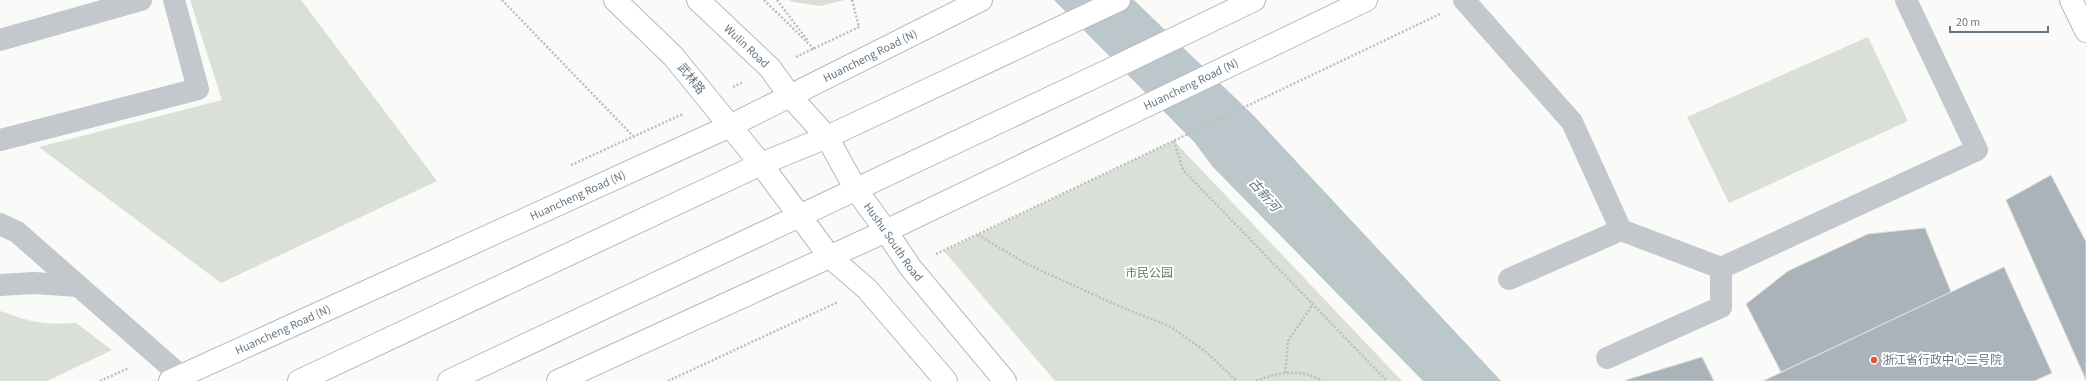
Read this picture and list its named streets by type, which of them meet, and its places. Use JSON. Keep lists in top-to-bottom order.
{
  "streets": {
    "main road": [
      "Wulin Road",
      "Huancheng Road (N)",
      "武林路",
      "Hushu South Road"
    ]
  },
  "crossings": [
    ["Wulin Road", "Huancheng Road (N)"],
    ["Wulin Road", "Hushu South Road"],
    ["Huancheng Road (N)", "武林路"],
    ["Huancheng Road (N)", "Hushu South Road"]
  ],
  "water": ["古新河"],
  "parks": ["市民公园"],
  "places": ["浙江省行政中心二号院"],
  "scale_bar": "20 m"
}
